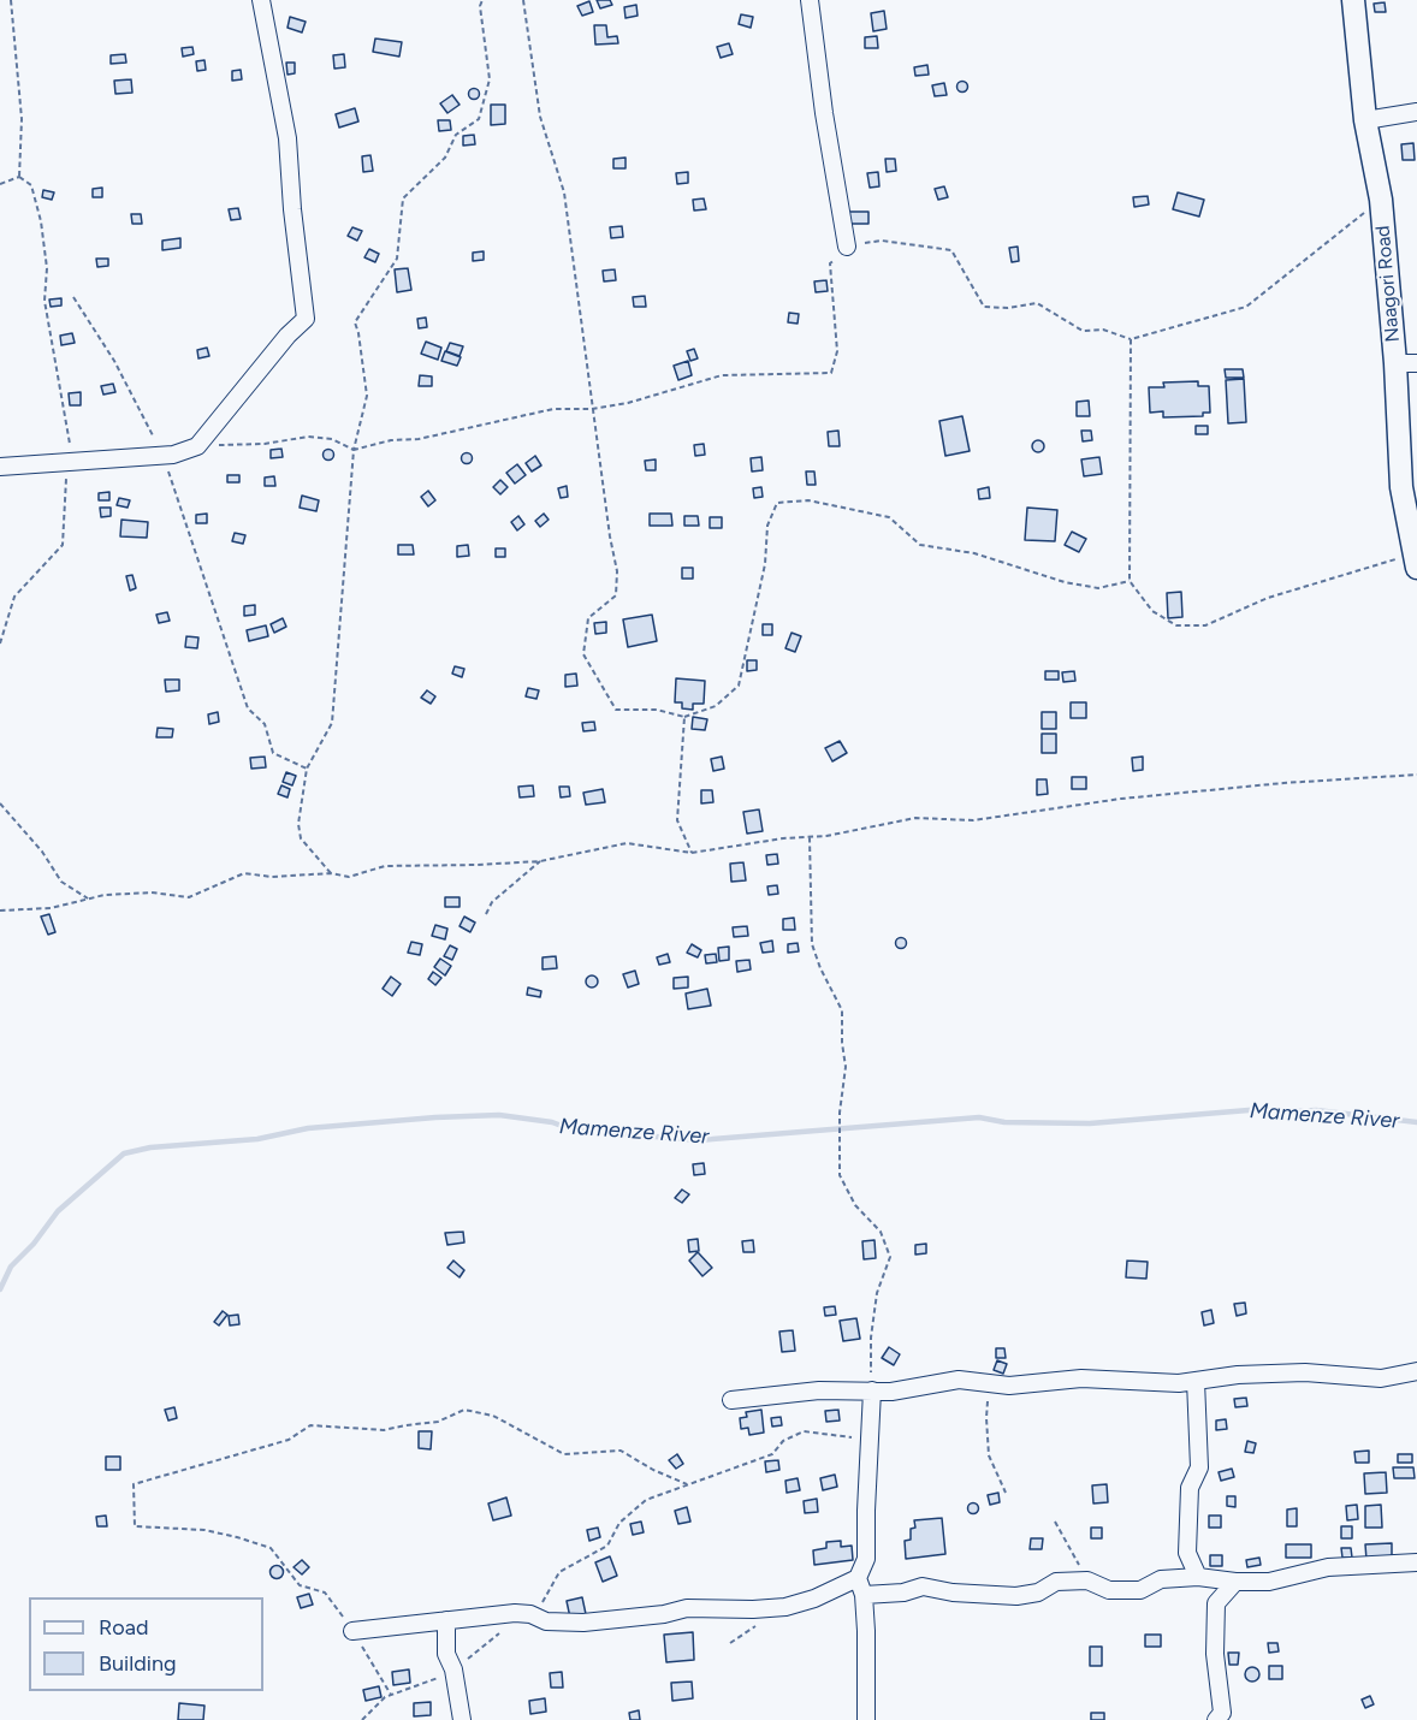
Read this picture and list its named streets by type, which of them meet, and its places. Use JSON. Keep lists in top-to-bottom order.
{
  "streets": {
    "street": ["Naagori Road"]
  },
  "water": ["Mamenze River"],
  "legend": ["Road", "Building"]
}
